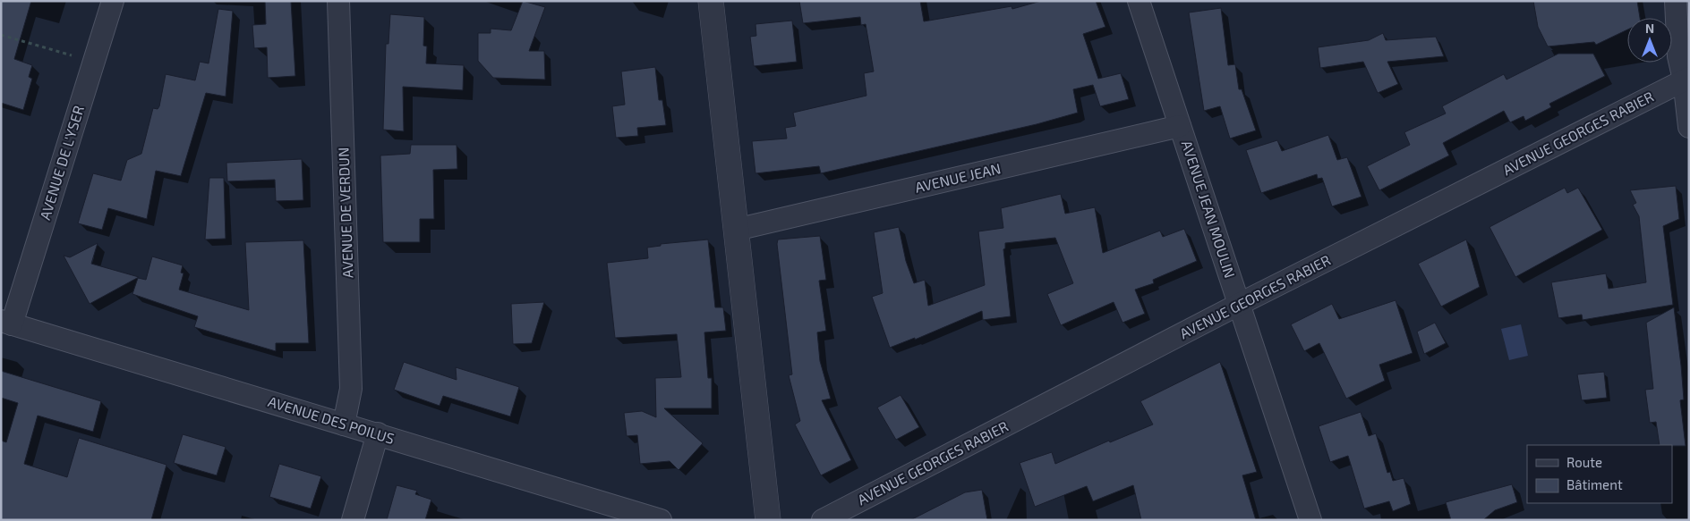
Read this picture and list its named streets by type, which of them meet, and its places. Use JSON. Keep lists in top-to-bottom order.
{
  "streets": {
    "street": [
      "AVENUE GEORGES RABIER",
      "AVENUE DE L'YSER",
      "AVENUE JEAN",
      "AVENUE JEAN MOULIN",
      "AVENUE DE VERDUN",
      "AVENUE DES POILUS"
    ]
  },
  "crossings": [
    ["AVENUE GEORGES RABIER", "AVENUE JEAN MOULIN"],
    ["AVENUE DE L'YSER", "AVENUE DES POILUS"],
    ["AVENUE JEAN", "AVENUE JEAN MOULIN"],
    ["AVENUE DE VERDUN", "AVENUE DES POILUS"]
  ],
  "legend": ["Route", "Bâtiment"],
  "north": "top"
}
